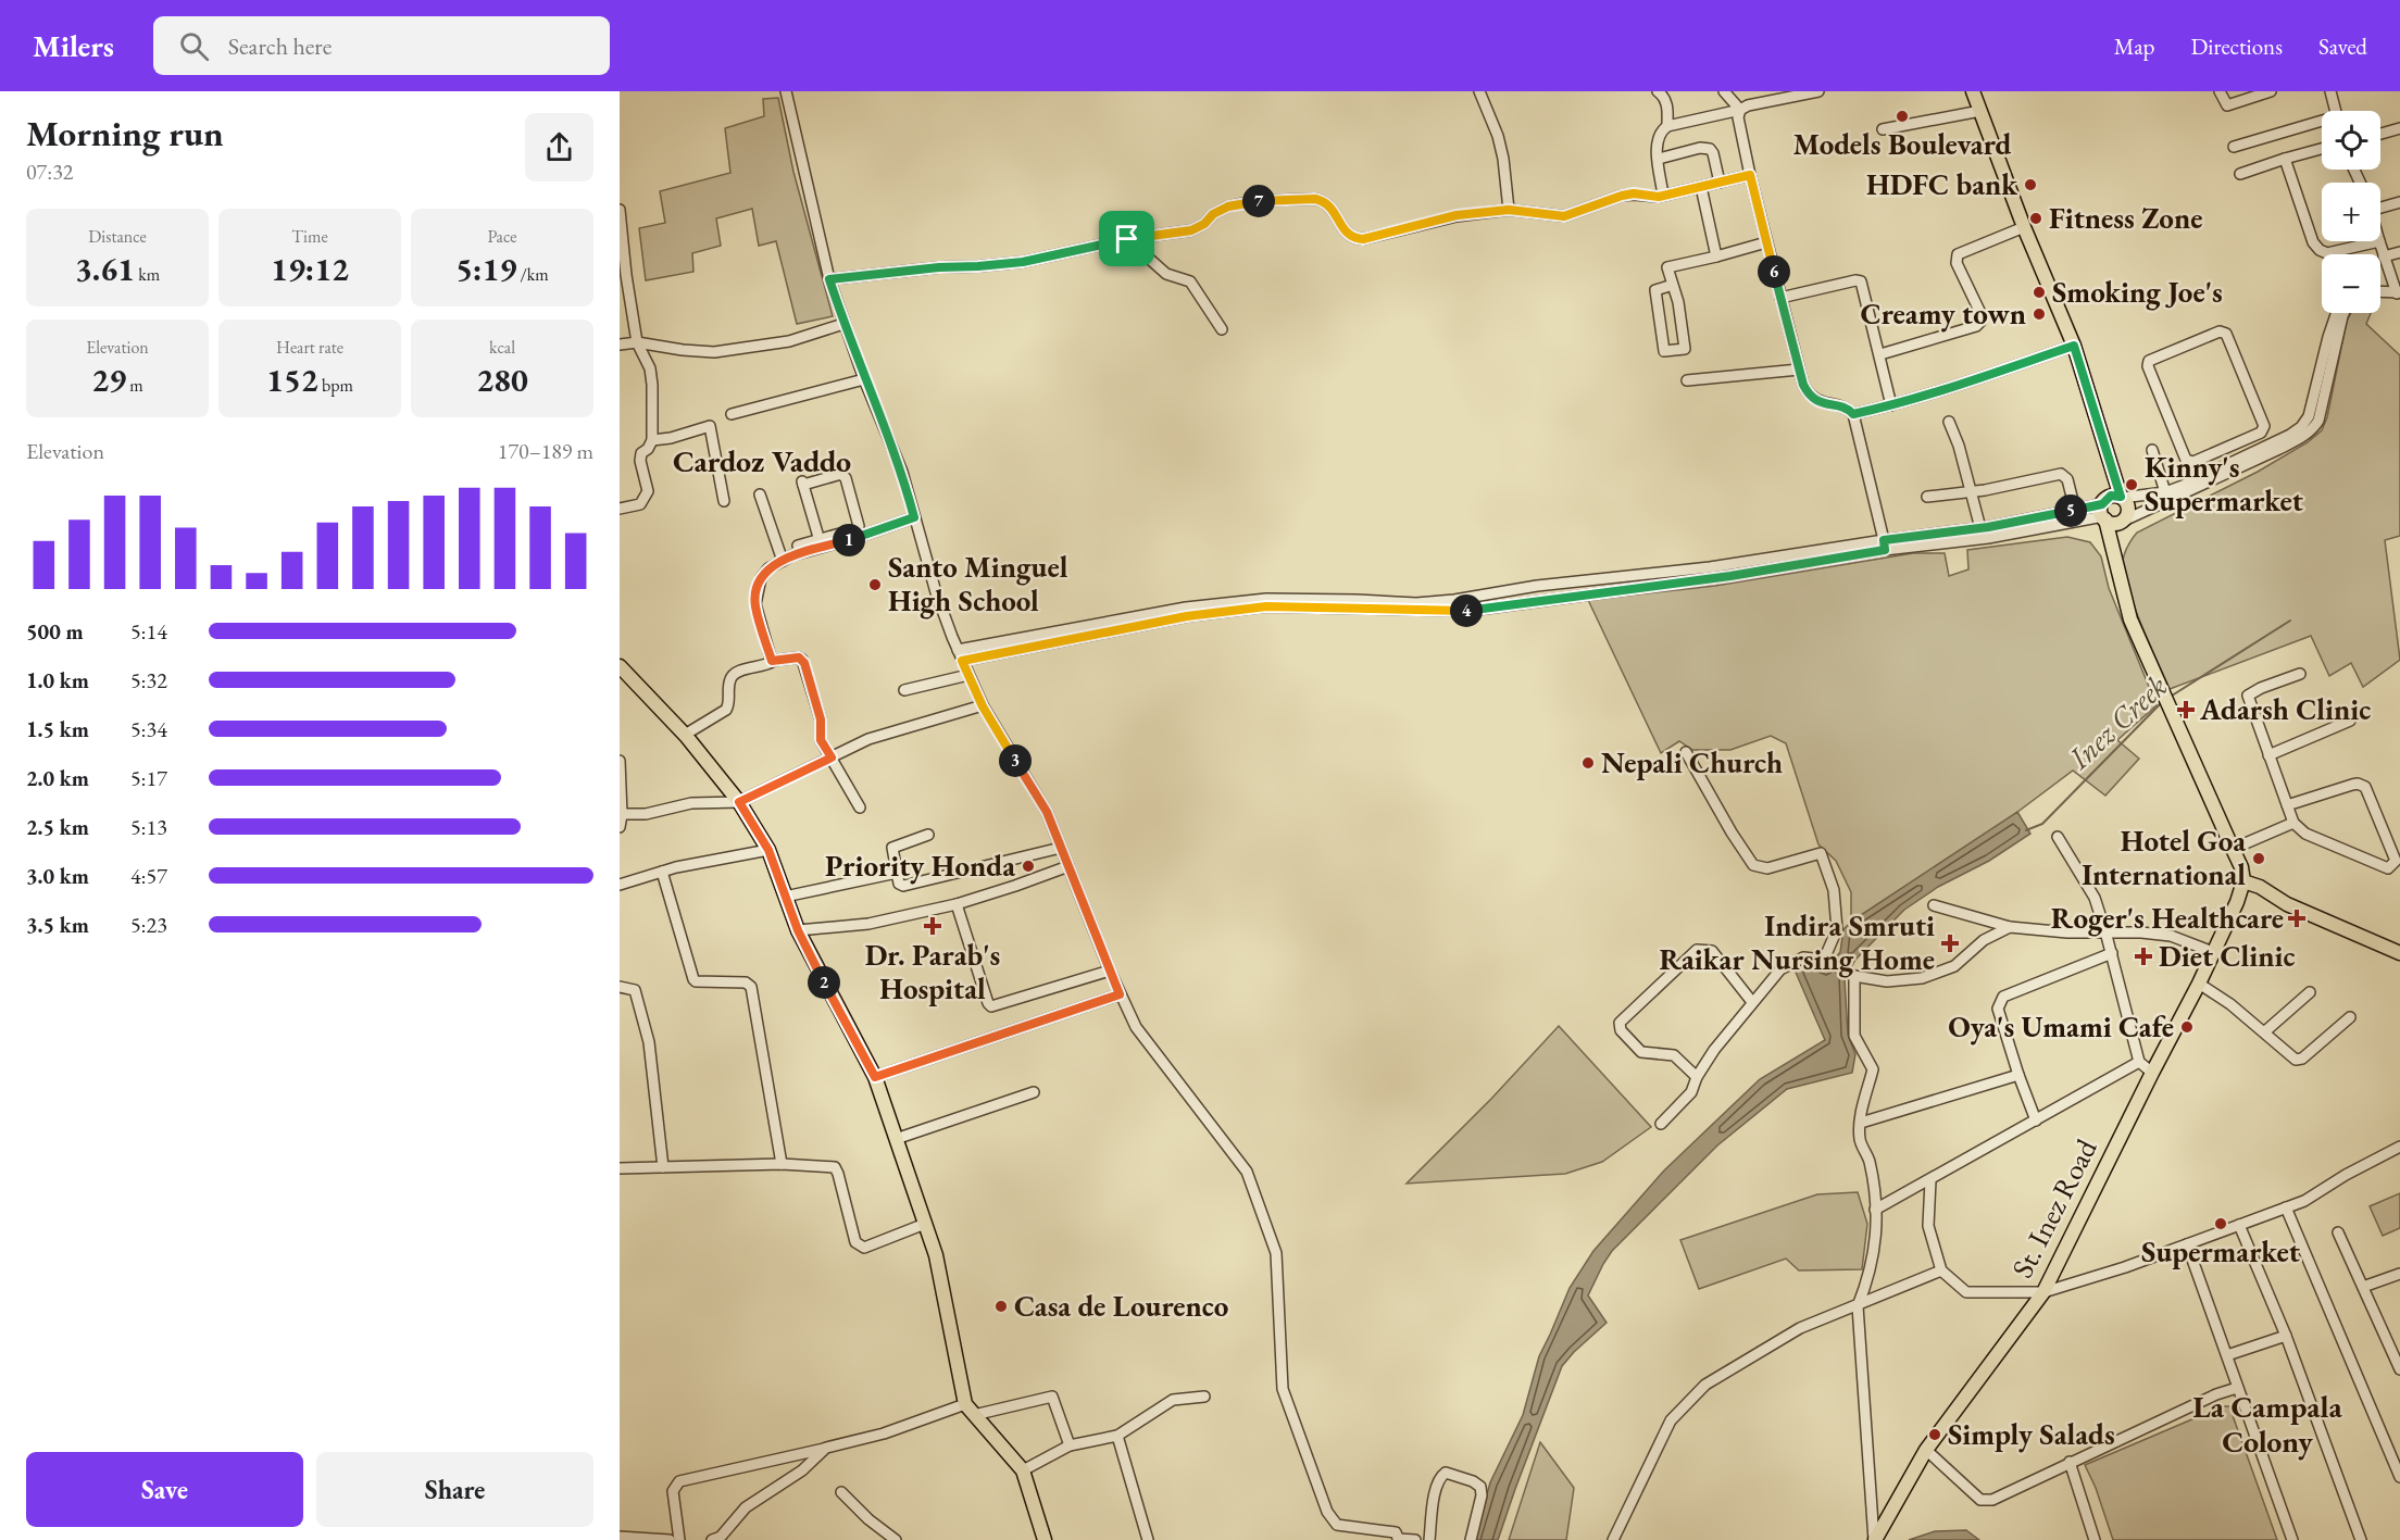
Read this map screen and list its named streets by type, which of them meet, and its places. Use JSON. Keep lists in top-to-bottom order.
{
  "streets": {
    "main road": ["St. Inez Road"]
  },
  "districts": ["Cardoz Vaddo", "La Campala Colony"],
  "water": ["Inez Creek"],
  "places": {
    "other": [
      "Models Boulevard",
      "HDFC bank",
      "Fitness Zone",
      "Smoking Joe's",
      "Creamy town",
      "Kinny's Supermarket",
      "Santo Minguel High School",
      "Nepali Church",
      "Hotel Goa International",
      "Priority Honda",
      "Oya's Umami Cafe",
      "Supermarket",
      "Casa de Lourenco",
      "Simply Salads"
    ],
    "health": [
      "Adarsh Clinic",
      "Roger's Healthcare",
      "Dr. Parab's Hospital",
      "Indira Smruti Raikar Nursing Home",
      "Diet Clinic"
    ]
  },
  "page": {
    "header": "Milers",
    "search": "Search here",
    "nav": ["Map", "Directions", "Saved"],
    "heading": ["Morning run", "07:32"],
    "map_buttons": ["+", "−"],
    "pins": [
      "7",
      "6",
      "5",
      "1",
      "4",
      "3",
      "2"
    ],
    "stats": [
      ["Distance", "3.61 km"],
      ["Time", "19:12"],
      ["Pace", "5:19 /km"],
      ["Elevation", "29 m"],
      ["Heart rate", "152 bpm"],
      ["kcal", "280"]
    ],
    "chart": ["Elevation", "170–189 m"],
    "list": [
      {
        "name": "500 m",
        "note": "5:14"
      },
      {
        "name": "1.0 km",
        "note": "5:32"
      },
      {
        "name": "1.5 km",
        "note": "5:34"
      },
      {
        "name": "2.0 km",
        "note": "5:17"
      },
      {
        "name": "2.5 km",
        "note": "5:13"
      },
      {
        "name": "3.0 km",
        "note": "4:57"
      },
      {
        "name": "3.5 km",
        "note": "5:23"
      }
    ],
    "buttons": ["Save", "Share"]
  }
}
